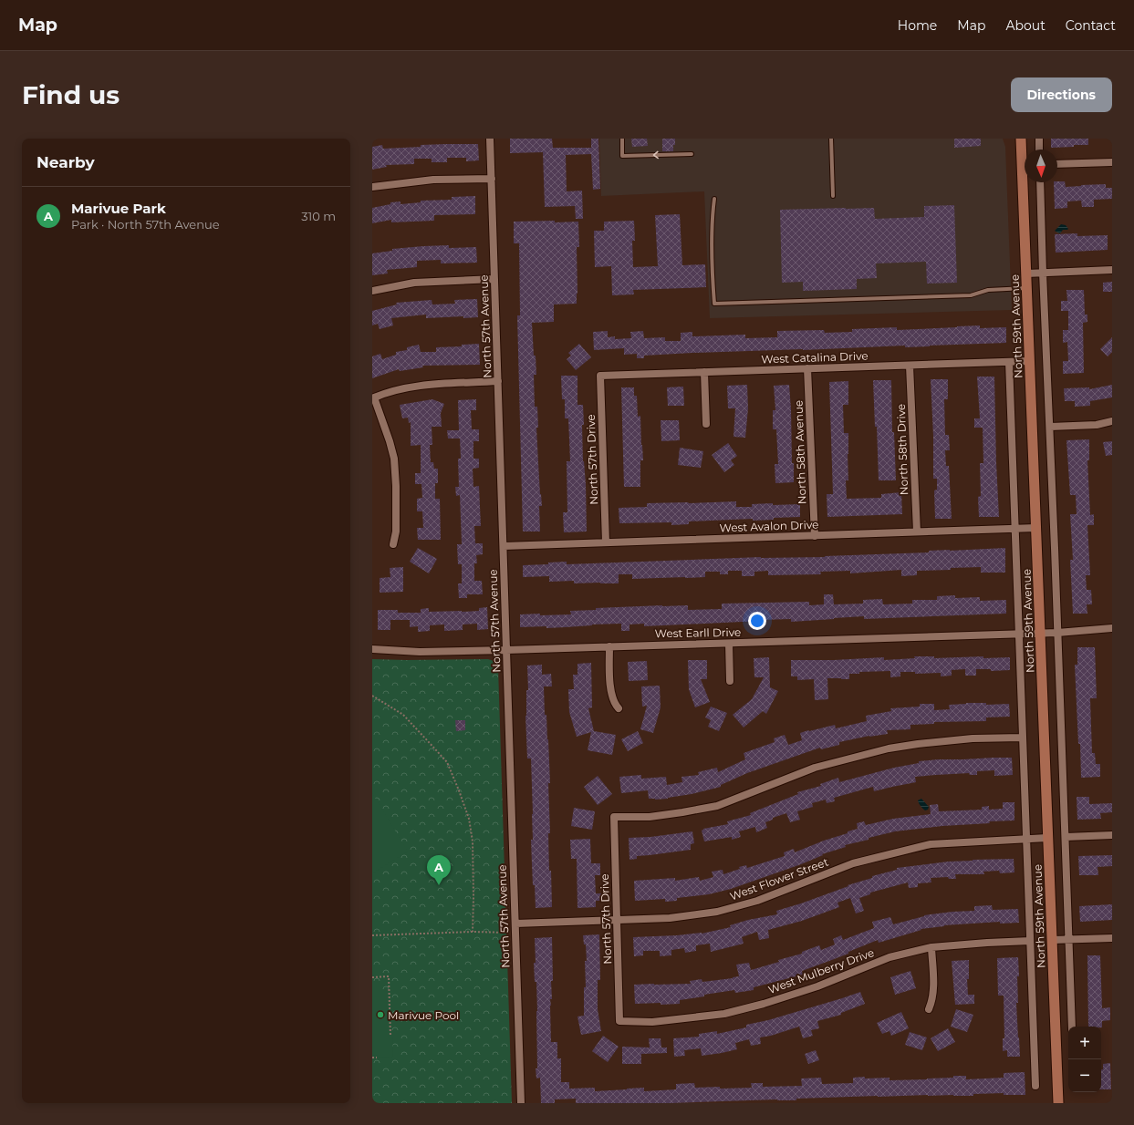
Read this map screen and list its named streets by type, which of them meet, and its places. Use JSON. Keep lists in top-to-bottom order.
{
  "streets": {
    "main road": ["North 59th Avenue"],
    "street": [
      "North 57th Avenue",
      "West Catalina Drive",
      "North 58th Drive",
      "North 58th Avenue",
      "North 57th Drive",
      "West Avalon Drive",
      "West Earll Drive",
      "West Flower Street",
      "West Mulberry Drive"
    ]
  },
  "crossings": [
    ["North 57th Avenue", "West Avalon Drive"],
    ["North 57th Avenue", "West Earll Drive"],
    ["North 57th Avenue", "West Flower Street"],
    ["North 59th Avenue", "West Catalina Drive"],
    ["North 59th Avenue", "North 57th Drive"],
    ["North 59th Avenue", "West Avalon Drive"],
    ["North 59th Avenue", "West Earll Drive"],
    ["North 59th Avenue", "West Flower Street"],
    ["North 59th Avenue", "West Mulberry Drive"],
    ["West Catalina Drive", "North 58th Drive"],
    ["West Catalina Drive", "North 58th Avenue"],
    ["West Catalina Drive", "North 57th Drive"],
    ["North 58th Drive", "West Avalon Drive"],
    ["North 58th Avenue", "West Avalon Drive"],
    ["North 57th Drive", "West Avalon Drive"],
    ["North 57th Drive", "West Flower Street"],
    ["North 57th Drive", "West Mulberry Drive"]
  ],
  "places": ["Marivue Pool"],
  "north": "bottom",
  "page": {
    "header": "Map",
    "nav": [
      "Home",
      "Map",
      "About",
      "Contact"
    ],
    "buttons": "Directions",
    "title": "Find us",
    "heading": "Nearby",
    "list": [
      {
        "mark": "A",
        "name": "Marivue Park",
        "note": "Park · North 57th Avenue",
        "value": "310 m"
      }
    ],
    "pins": "A",
    "map_buttons": ["+", "−"]
  }
}
